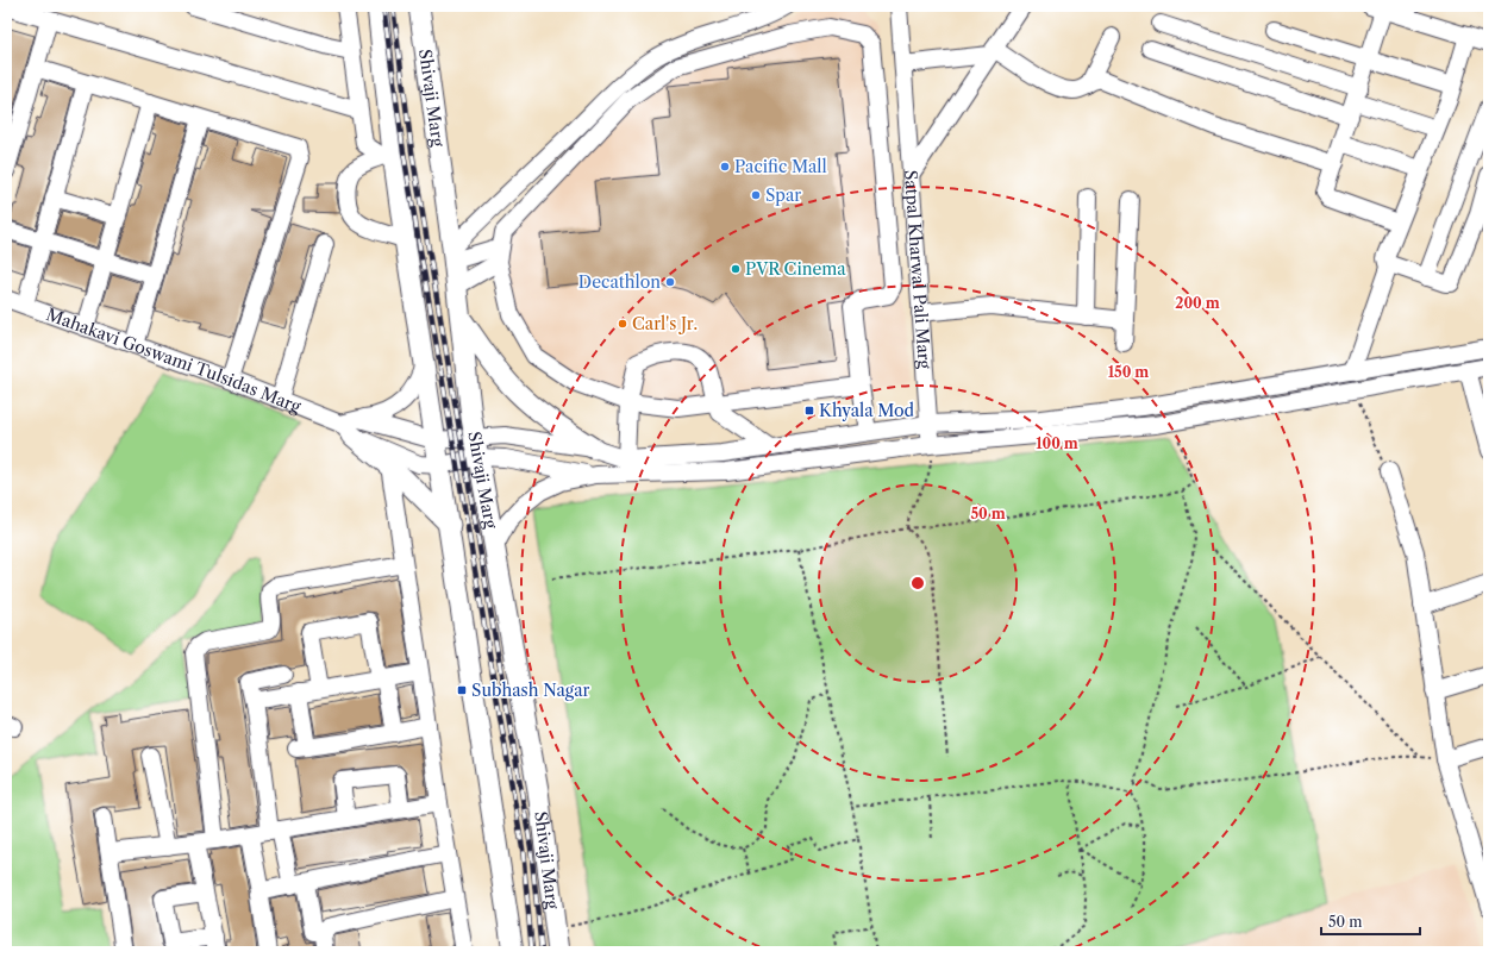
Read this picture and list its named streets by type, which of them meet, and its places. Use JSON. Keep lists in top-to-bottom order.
{
  "streets": {
    "main road": ["Shivaji Marg"],
    "street": ["Satpal Kharwal Pali Marg", "Mahakavi Goswami Tulsidas Marg"]
  },
  "crossings": [
    ["Shivaji Marg", "Mahakavi Goswami Tulsidas Marg"]
  ],
  "places": {
    "other": [
      "Pacific Mall",
      "Spar",
      "PVR Cinema",
      "Decathlon",
      "Carl's Jr."
    ],
    "transit": ["Khyala Mod", "Subhash Nagar"]
  },
  "scale_bar": "50 m",
  "rings": [
    "200 m",
    "150 m",
    "100 m",
    "50 m"
  ]
}
